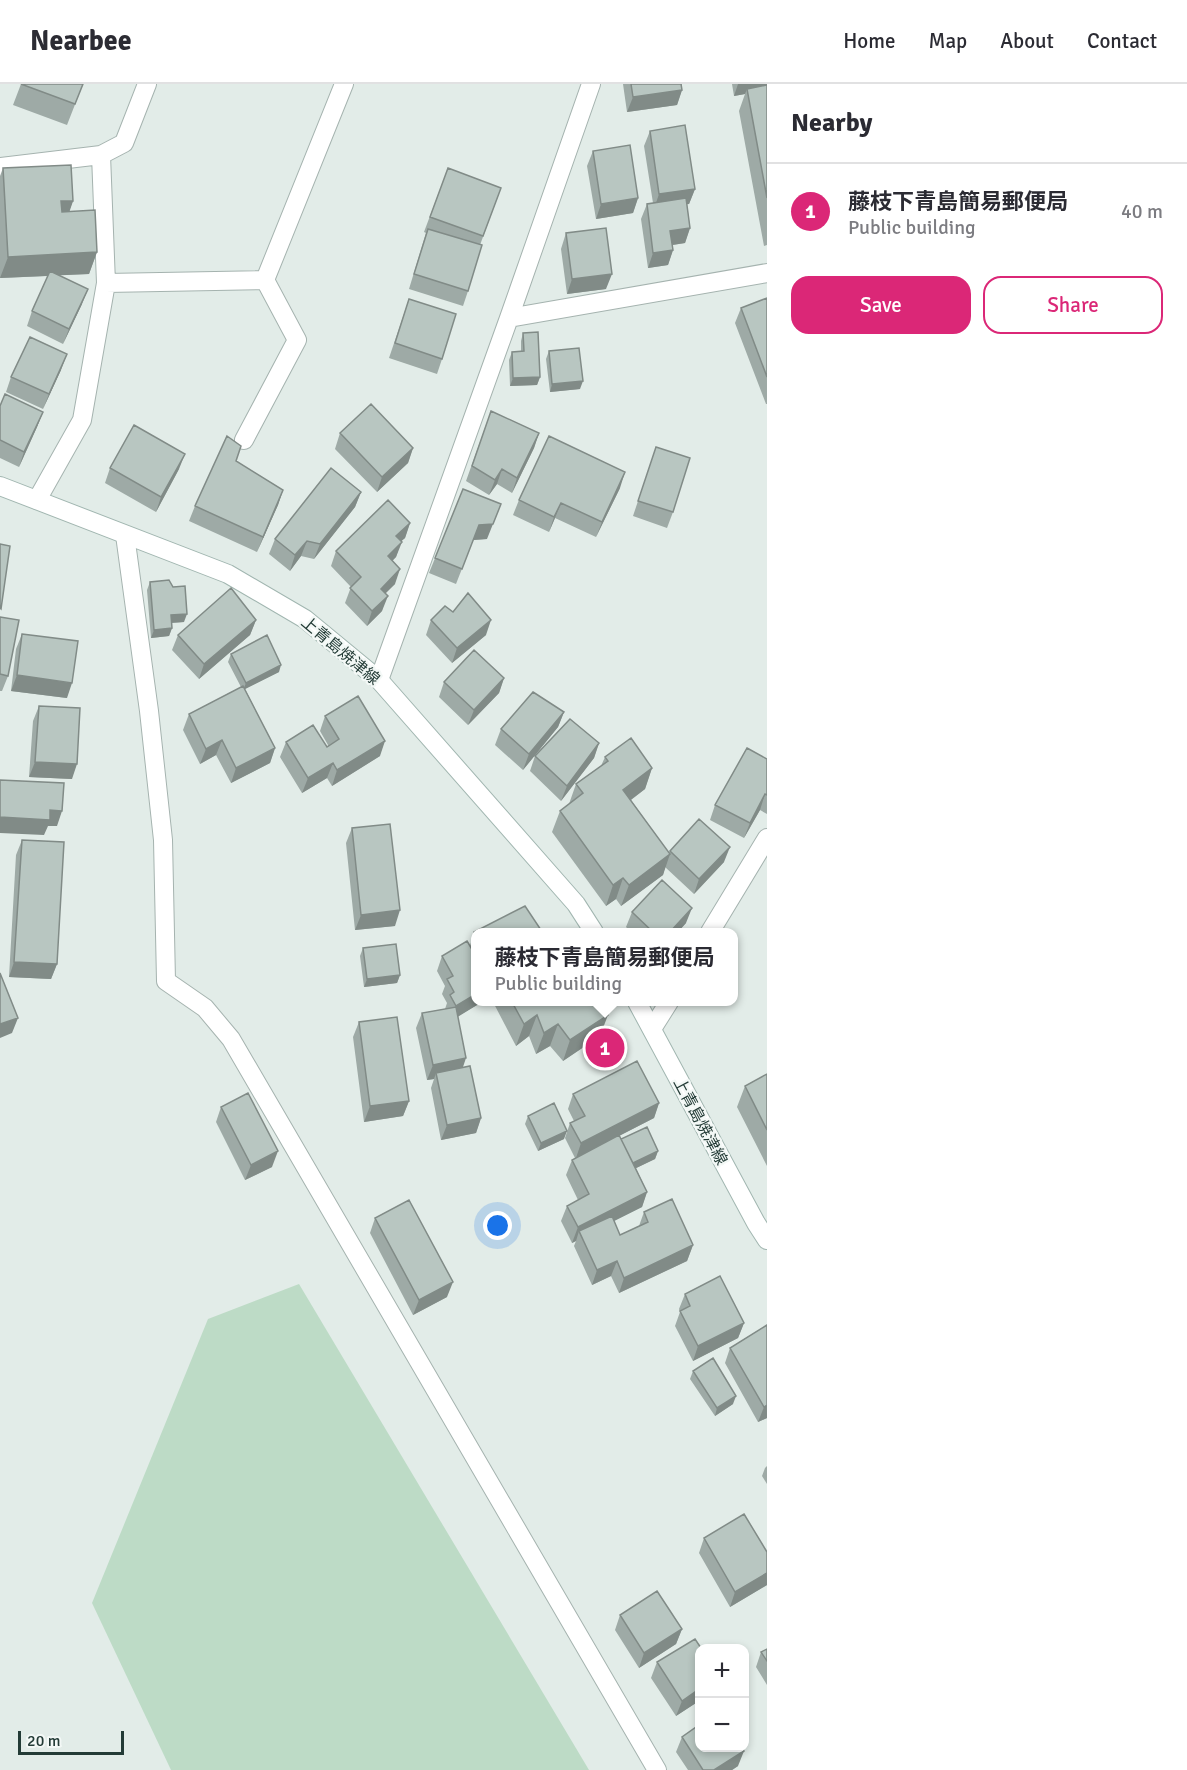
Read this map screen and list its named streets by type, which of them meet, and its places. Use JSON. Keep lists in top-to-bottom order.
{
  "streets": {
    "street": ["上青島焼津線"]
  },
  "scale_bar": "20 m",
  "page": {
    "header": "Nearbee",
    "nav": [
      "Home",
      "Map",
      "About",
      "Contact"
    ],
    "heading": "Nearby",
    "list": [
      {
        "mark": "1",
        "name": "藤枝下青島簡易郵便局",
        "note": "Public building",
        "value": "40 m"
      }
    ],
    "buttons": ["Save", "Share"],
    "popup": ["藤枝下青島簡易郵便局", "Public building"],
    "pins": "1",
    "map_buttons": ["+", "−"],
    "scale": "20 m"
  }
}
